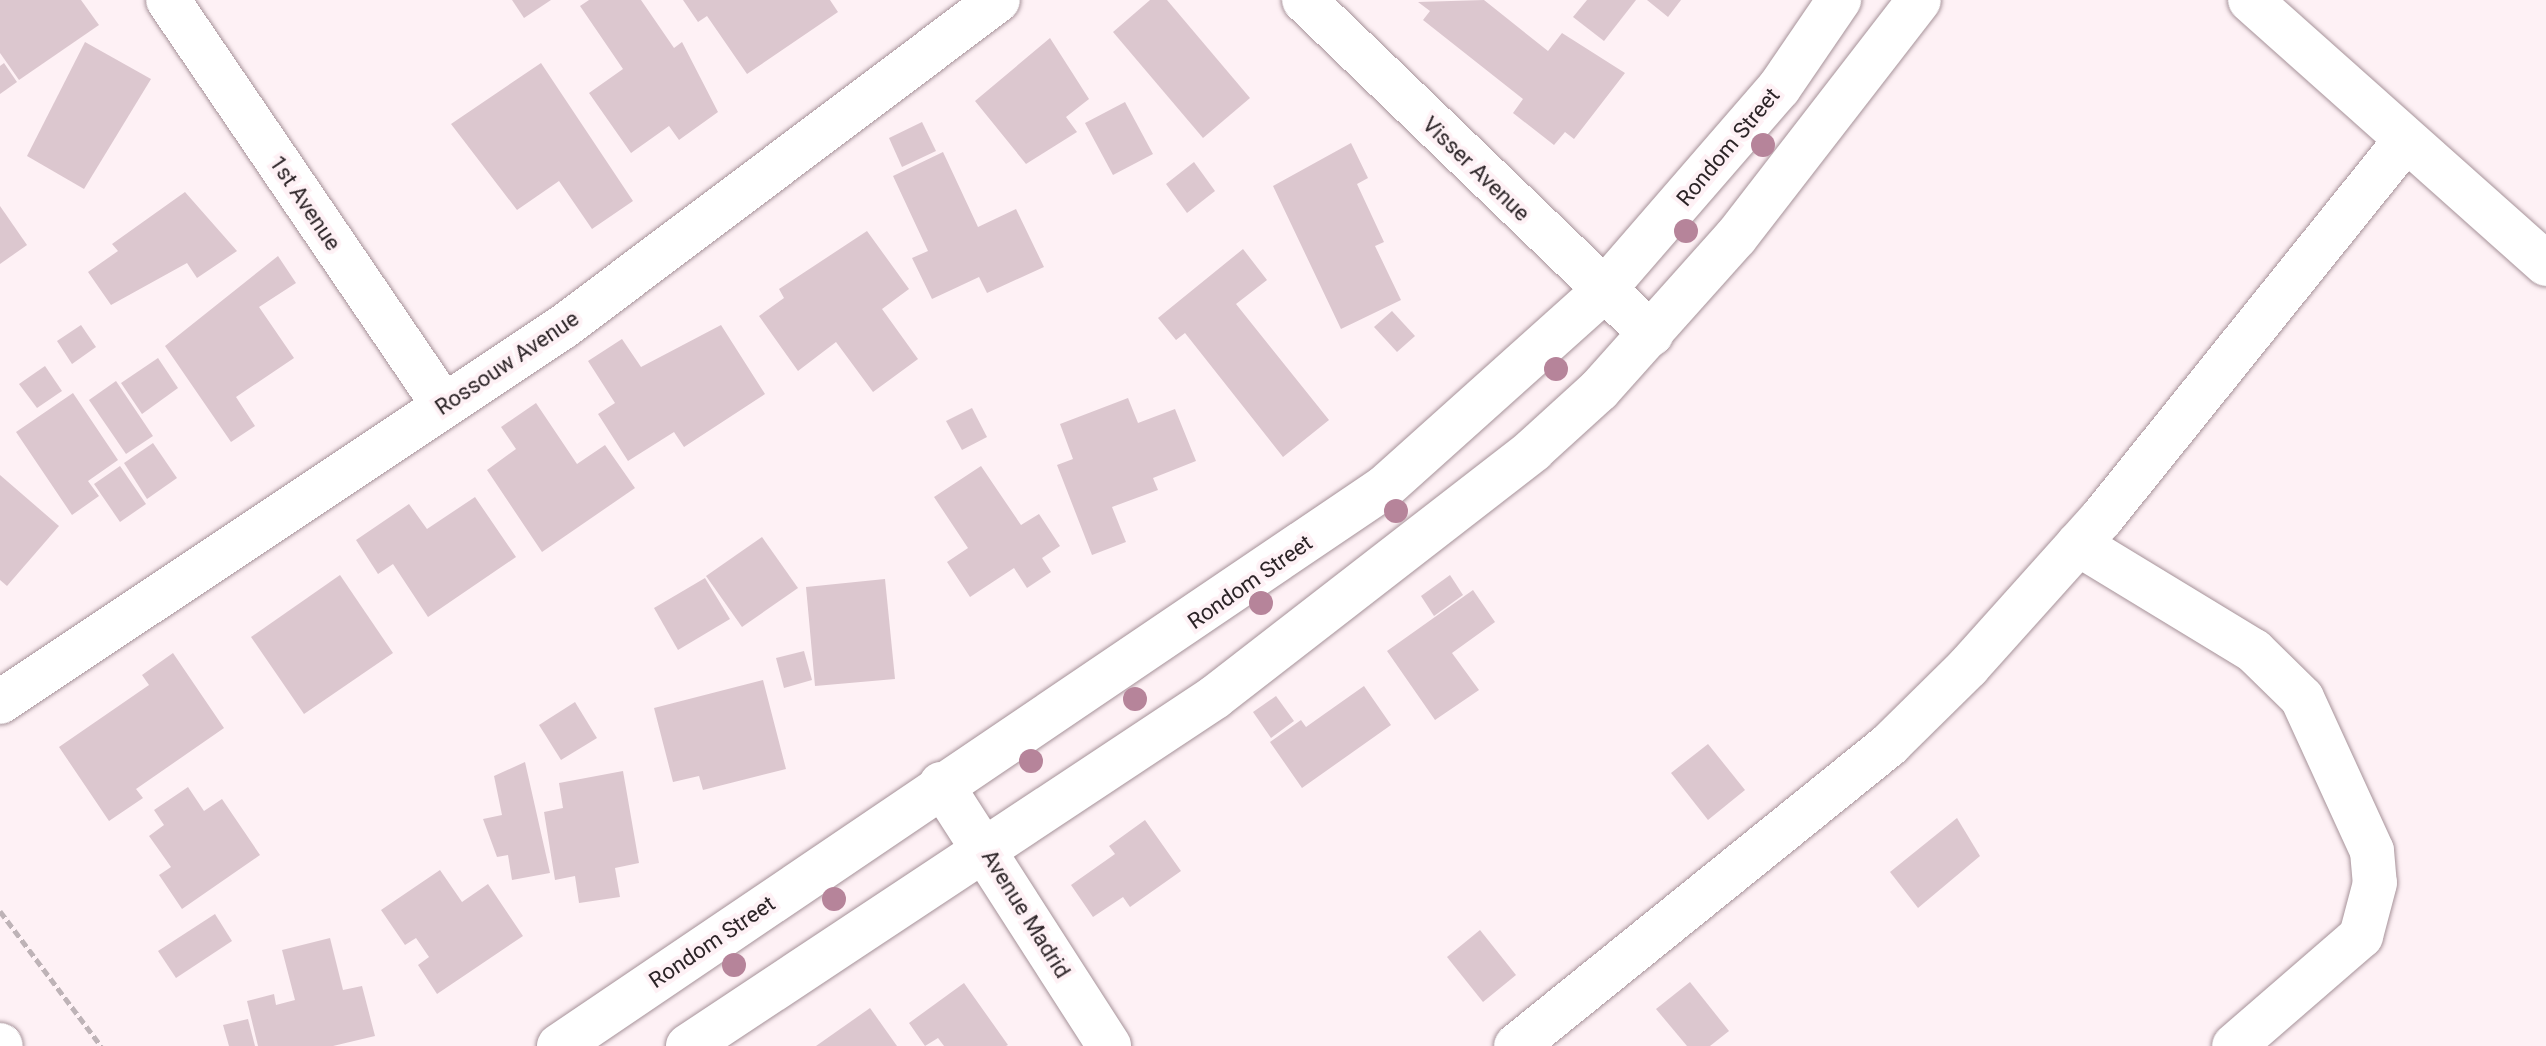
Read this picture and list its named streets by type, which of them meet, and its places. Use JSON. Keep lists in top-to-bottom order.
{
  "streets": {
    "street": [
      "Rondom Street",
      "Visser Avenue",
      "1st Avenue",
      "Rossouw Avenue",
      "Avenue Madrid"
    ]
  },
  "crossings": [
    ["Rondom Street", "Visser Avenue"],
    ["Rondom Street", "Avenue Madrid"],
    ["1st Avenue", "Rossouw Avenue"]
  ]
}
